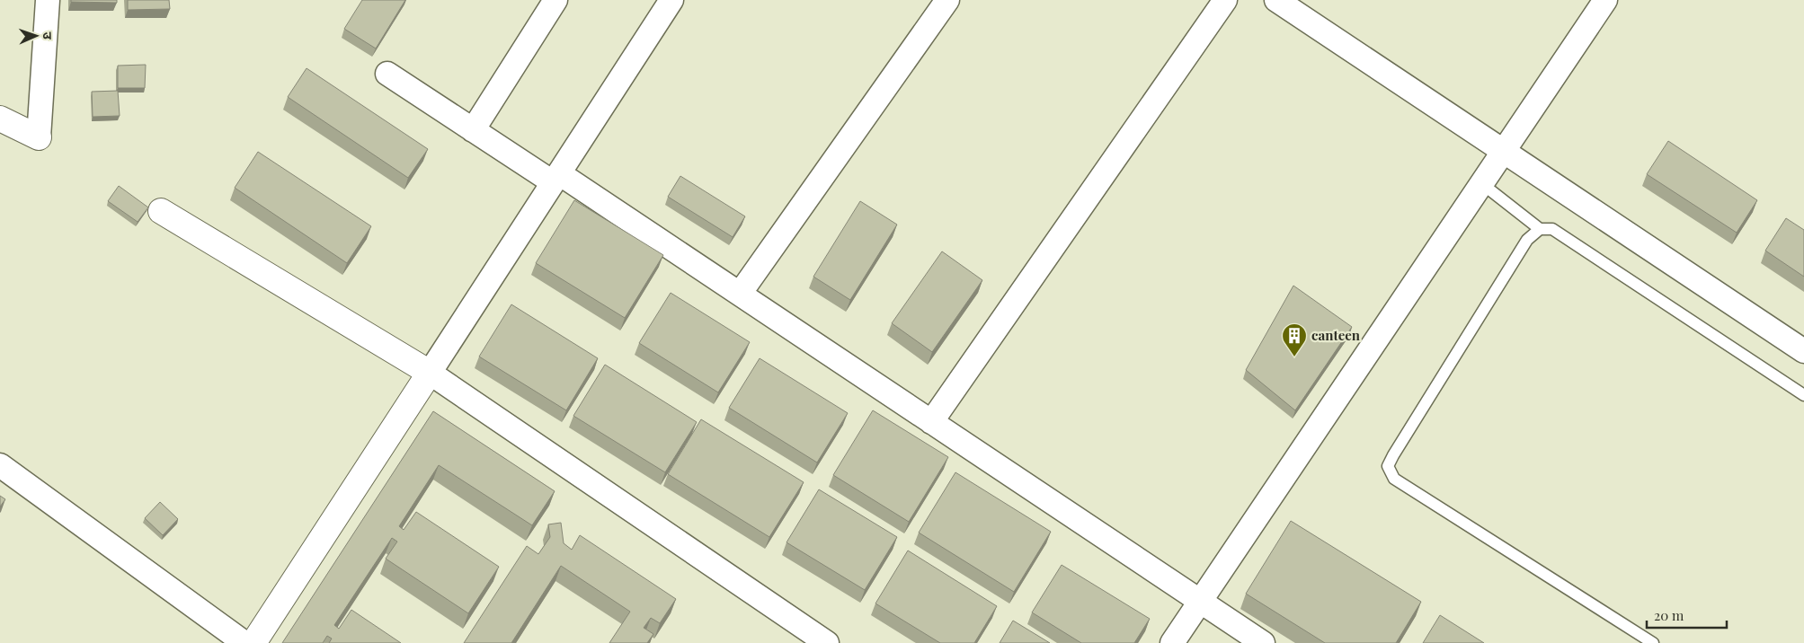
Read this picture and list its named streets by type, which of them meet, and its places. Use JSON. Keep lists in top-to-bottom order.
{
  "places": {
    "building": ["canteen"]
  },
  "scale_bar": "20 m",
  "north": "right"
}
